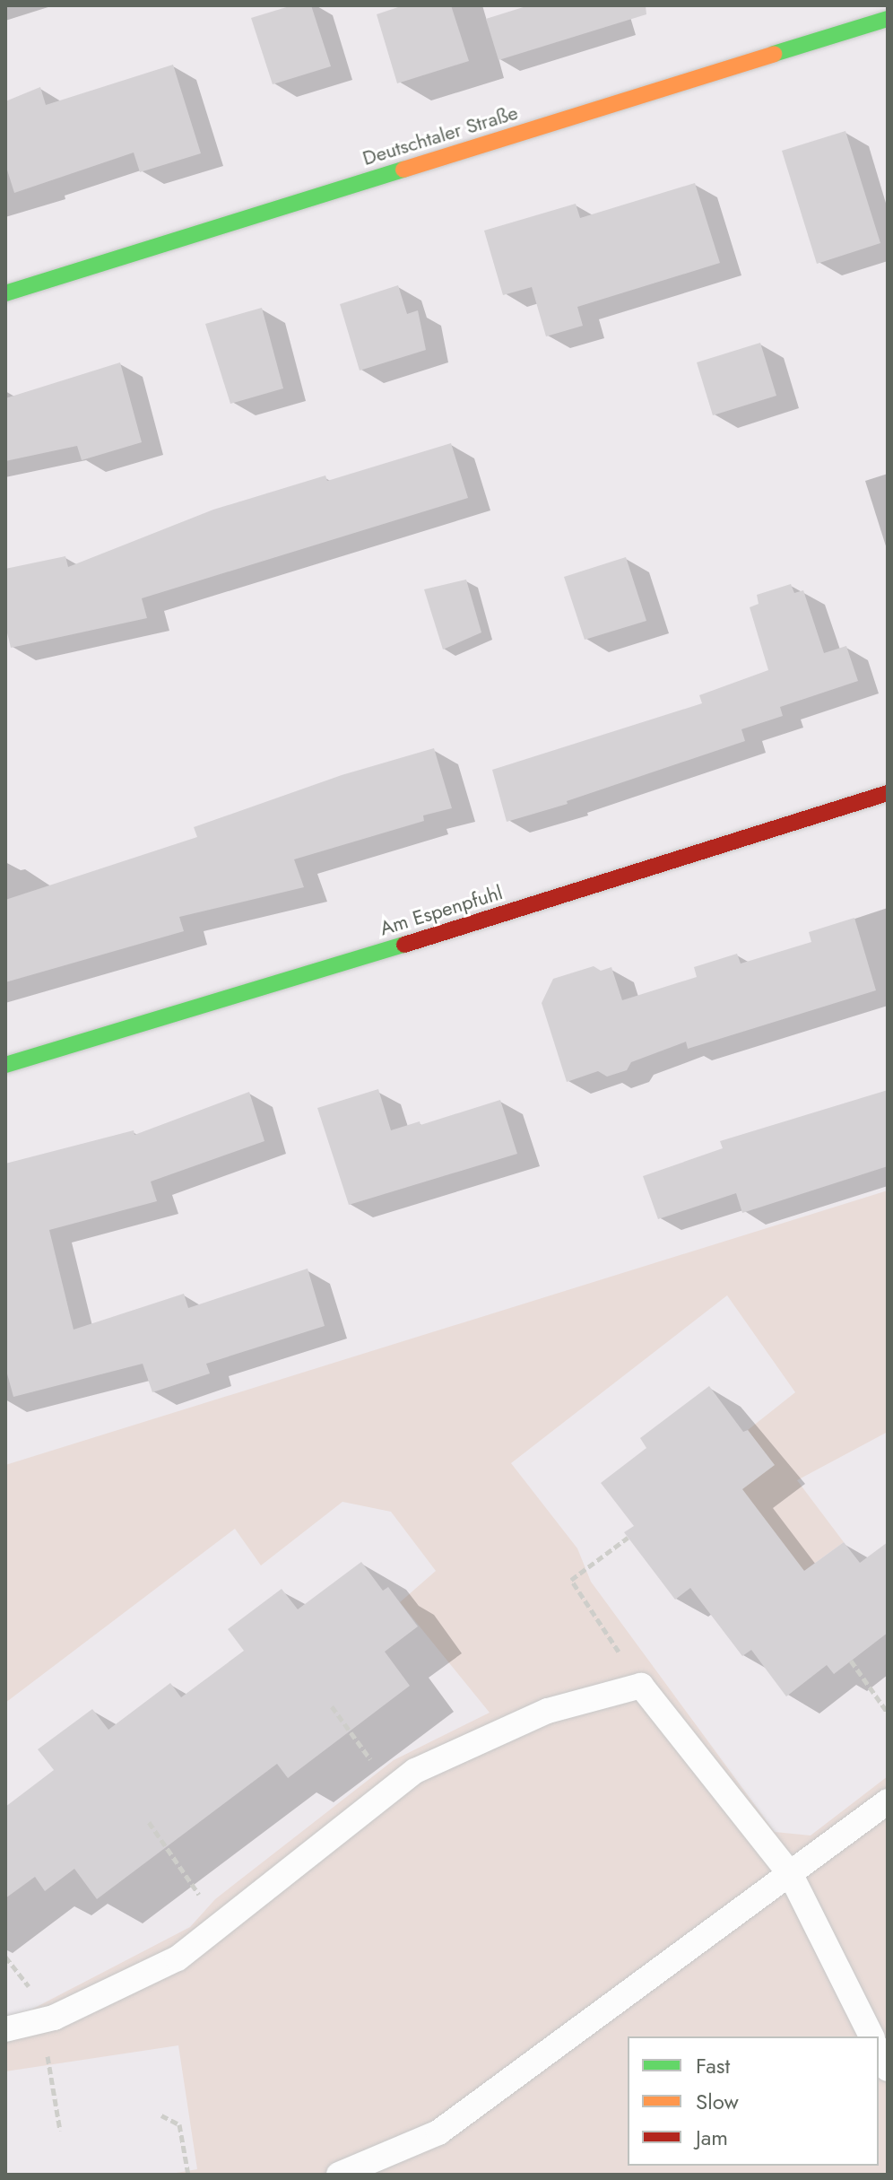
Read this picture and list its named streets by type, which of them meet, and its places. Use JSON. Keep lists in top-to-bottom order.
{
  "streets": {
    "street": ["Deutschtaler Straße", "Am Espenpfuhl"]
  },
  "legend": ["Fast", "Slow", "Jam"]
}
